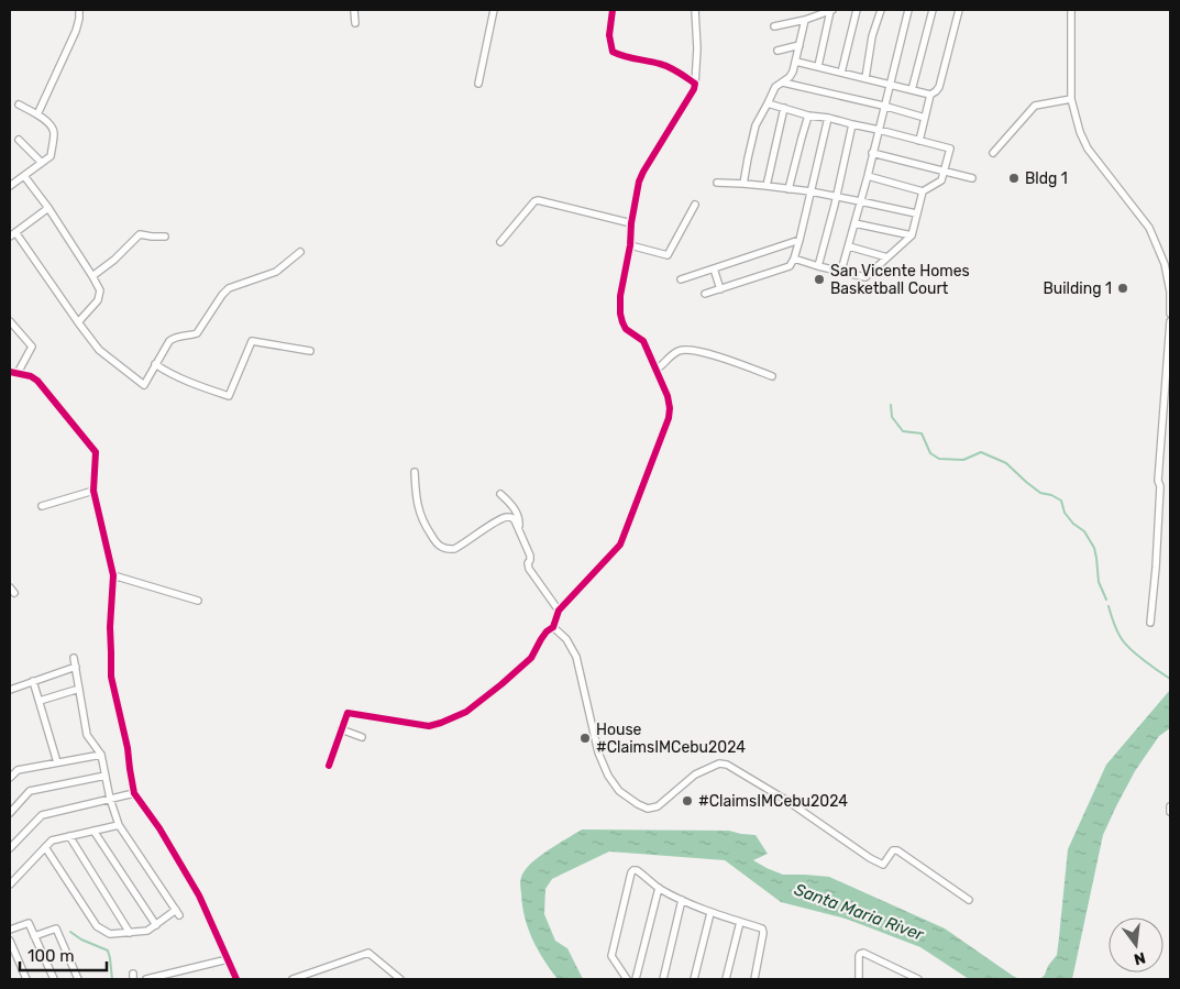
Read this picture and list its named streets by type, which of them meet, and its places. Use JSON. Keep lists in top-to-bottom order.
{
  "water": ["Santa Maria River"],
  "places": [
    "Bldg 1",
    "San Vicente Homes Basketball Court",
    "Building 1",
    "House #ClaimsIMCebu2024",
    "#ClaimsIMCebu2024"
  ],
  "scale_bar": "100 m",
  "north": "bottom"
}
